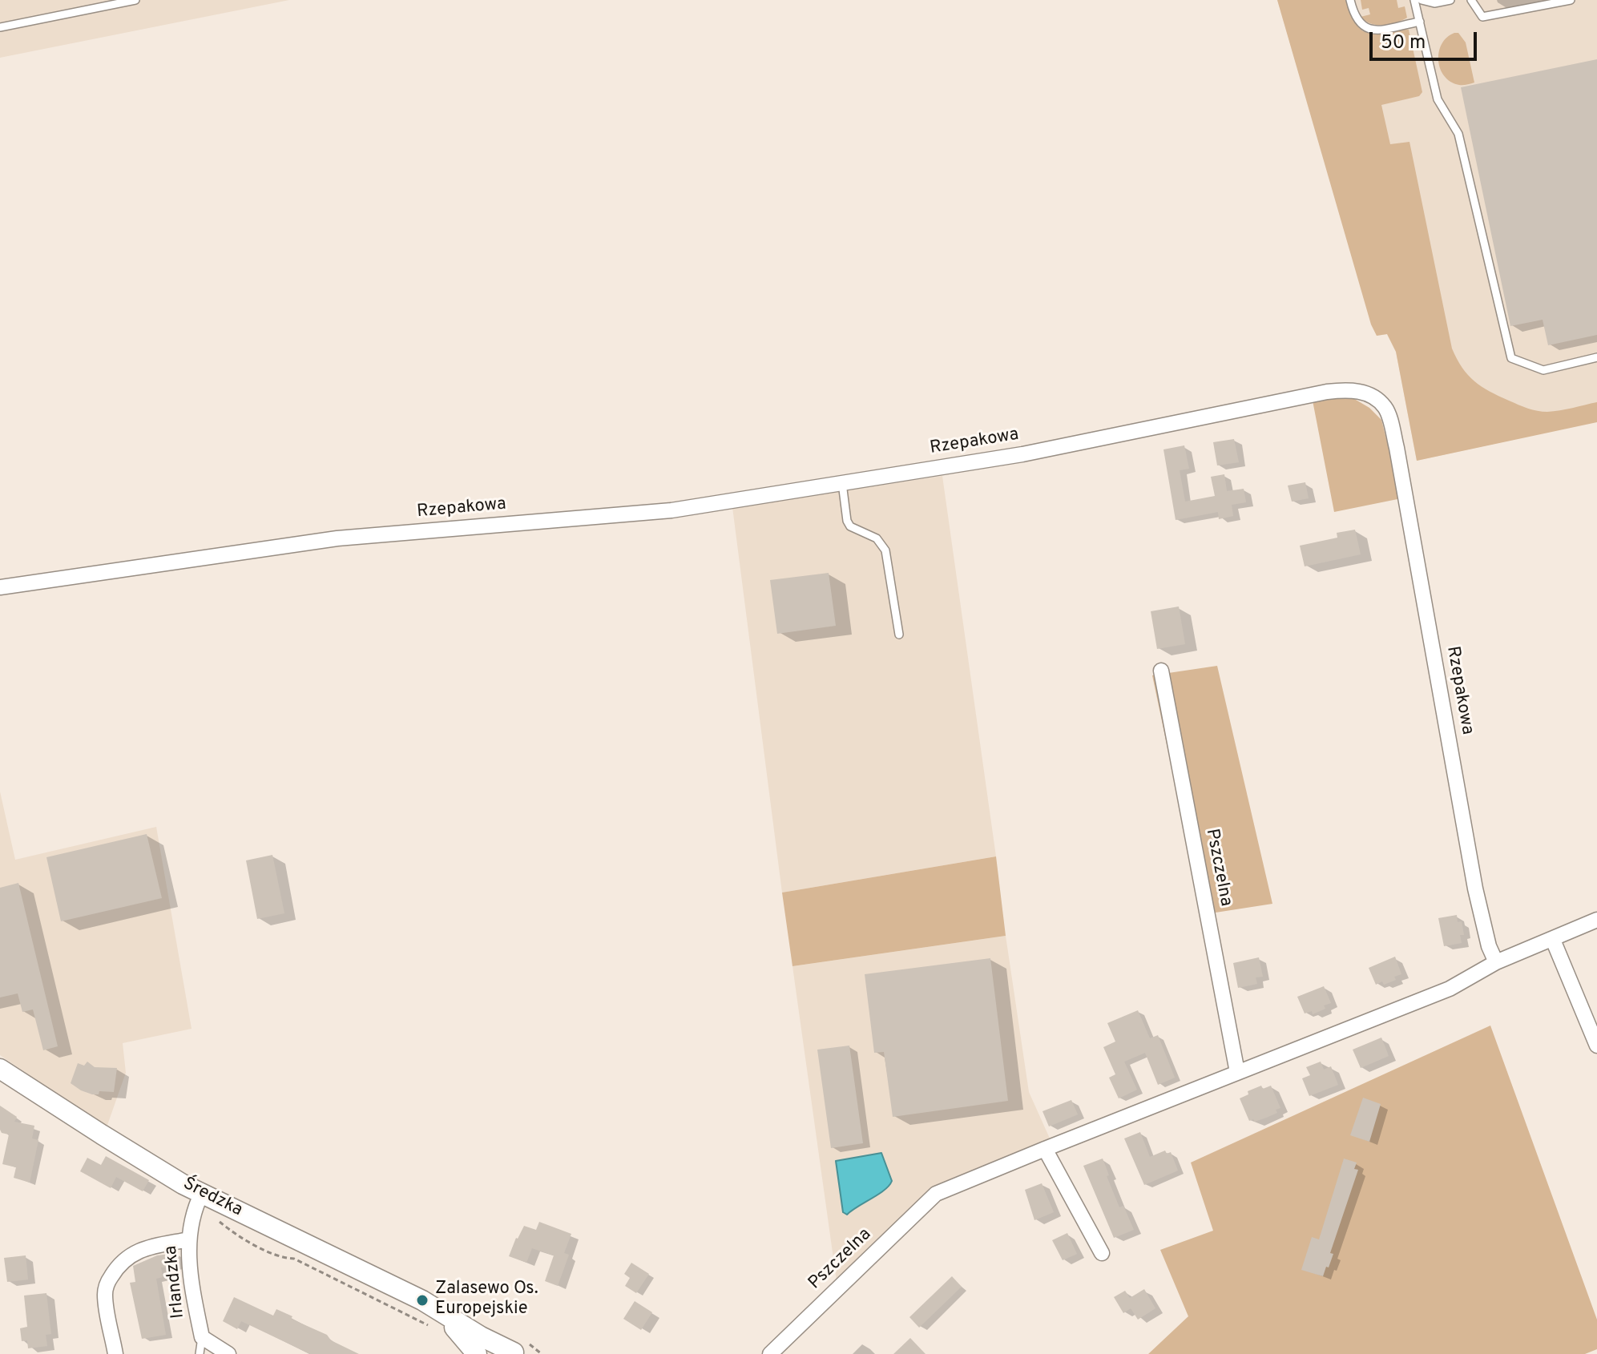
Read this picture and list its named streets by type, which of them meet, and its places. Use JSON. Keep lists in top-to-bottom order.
{
  "streets": {
    "street": [
      "Rzepakowa",
      "Pszczelna",
      "Średzka",
      "Irlandzka"
    ]
  },
  "crossings": [
    ["Rzepakowa", "Pszczelna"],
    ["Średzka", "Irlandzka"]
  ],
  "places": ["Zalasewo Os. Europejskie"],
  "scale_bar": "50 m"
}
